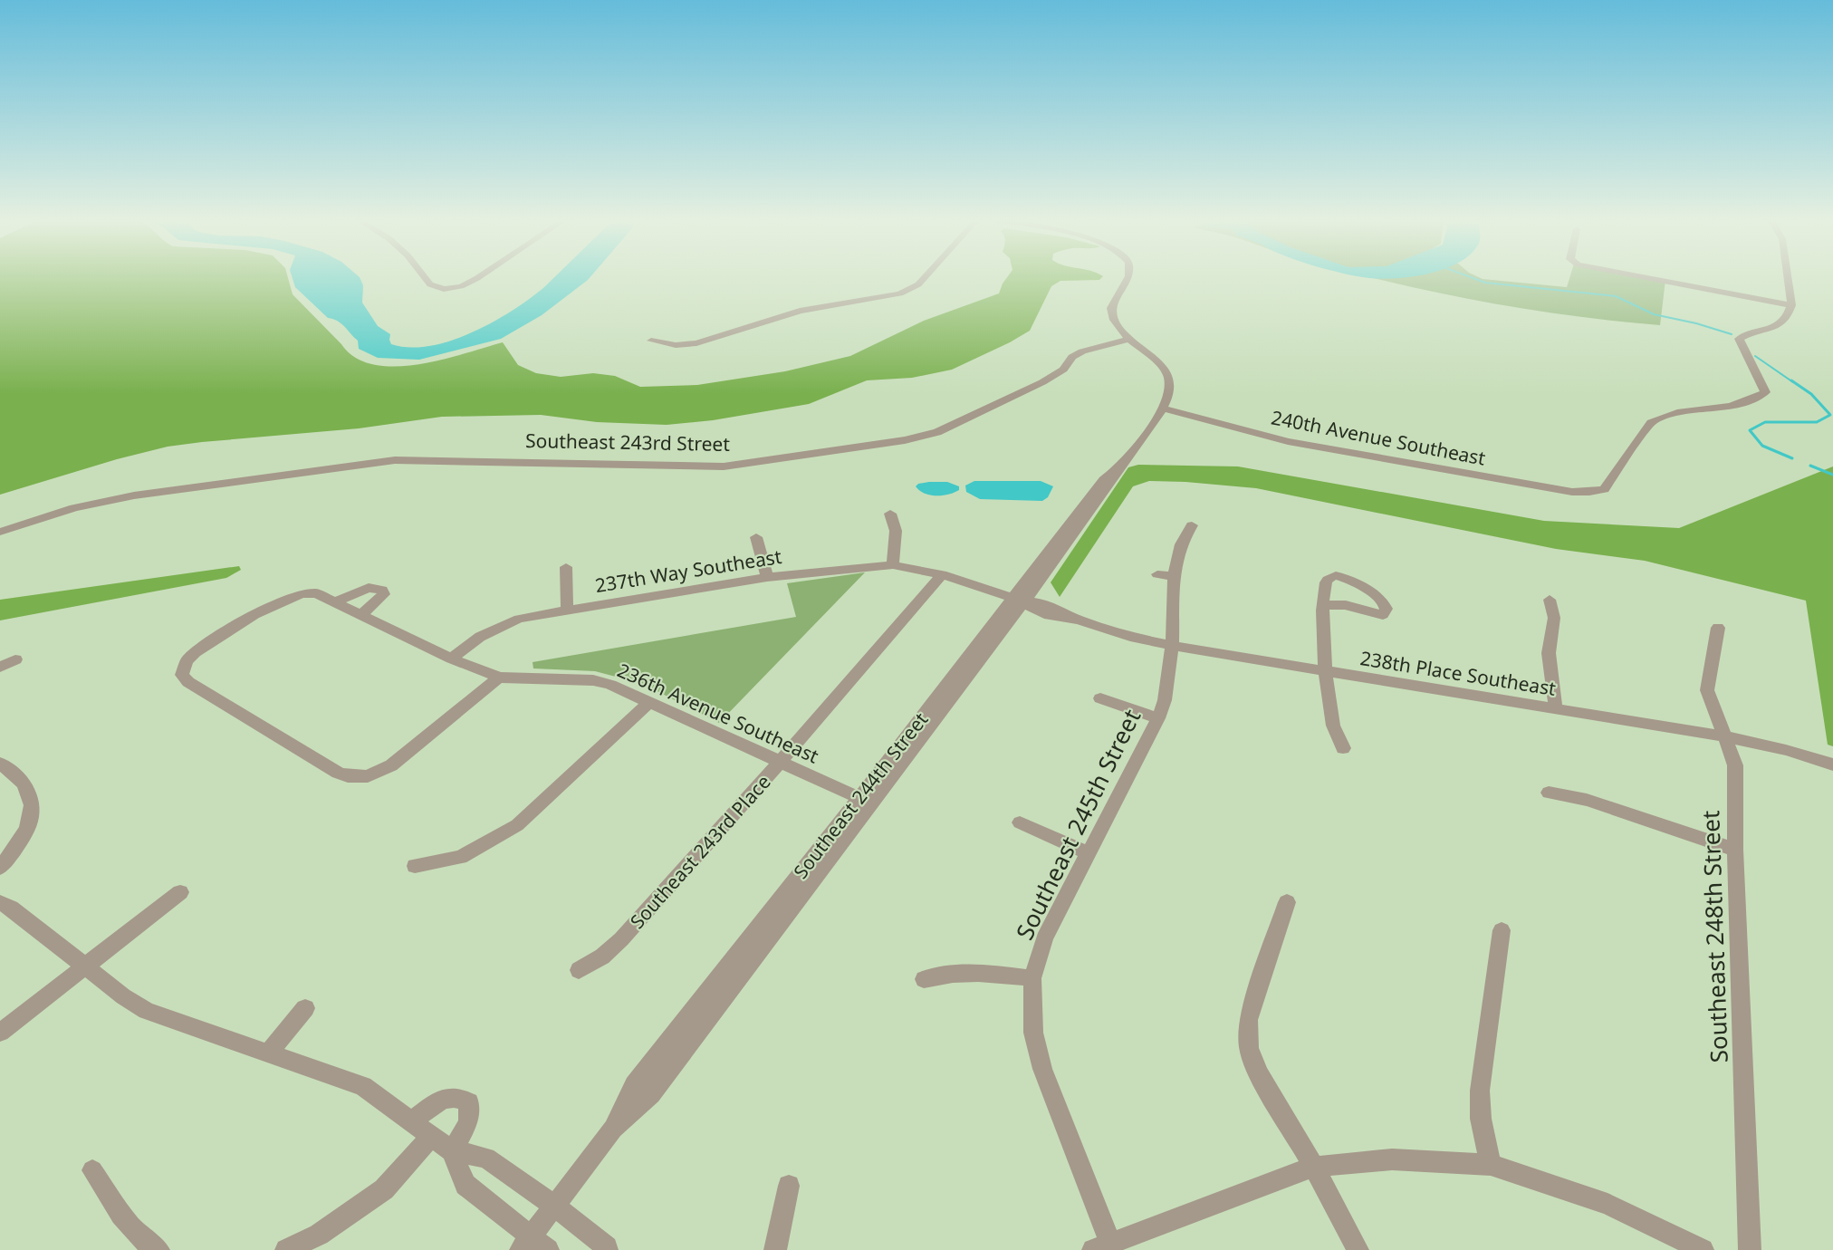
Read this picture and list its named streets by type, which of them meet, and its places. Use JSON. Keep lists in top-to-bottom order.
{
  "streets": {
    "street": [
      "240th Avenue Southeast",
      "Southeast 243rd Street",
      "237th Way Southeast",
      "238th Place Southeast",
      "236th Avenue Southeast",
      "Southeast 244th Street",
      "Southeast 245th Street",
      "Southeast 243rd Place",
      "Southeast 248th Street"
    ]
  },
  "crossings": [
    ["240th Avenue Southeast", "Southeast 244th Street"],
    ["Southeast 243rd Street", "Southeast 244th Street"],
    ["237th Way Southeast", "238th Place Southeast"],
    ["237th Way Southeast", "236th Avenue Southeast"],
    ["237th Way Southeast", "Southeast 243rd Place"],
    ["238th Place Southeast", "Southeast 244th Street"],
    ["238th Place Southeast", "Southeast 245th Street"],
    ["238th Place Southeast", "Southeast 243rd Place"],
    ["238th Place Southeast", "Southeast 248th Street"],
    ["236th Avenue Southeast", "Southeast 244th Street"],
    ["236th Avenue Southeast", "Southeast 243rd Place"]
  ]
}
